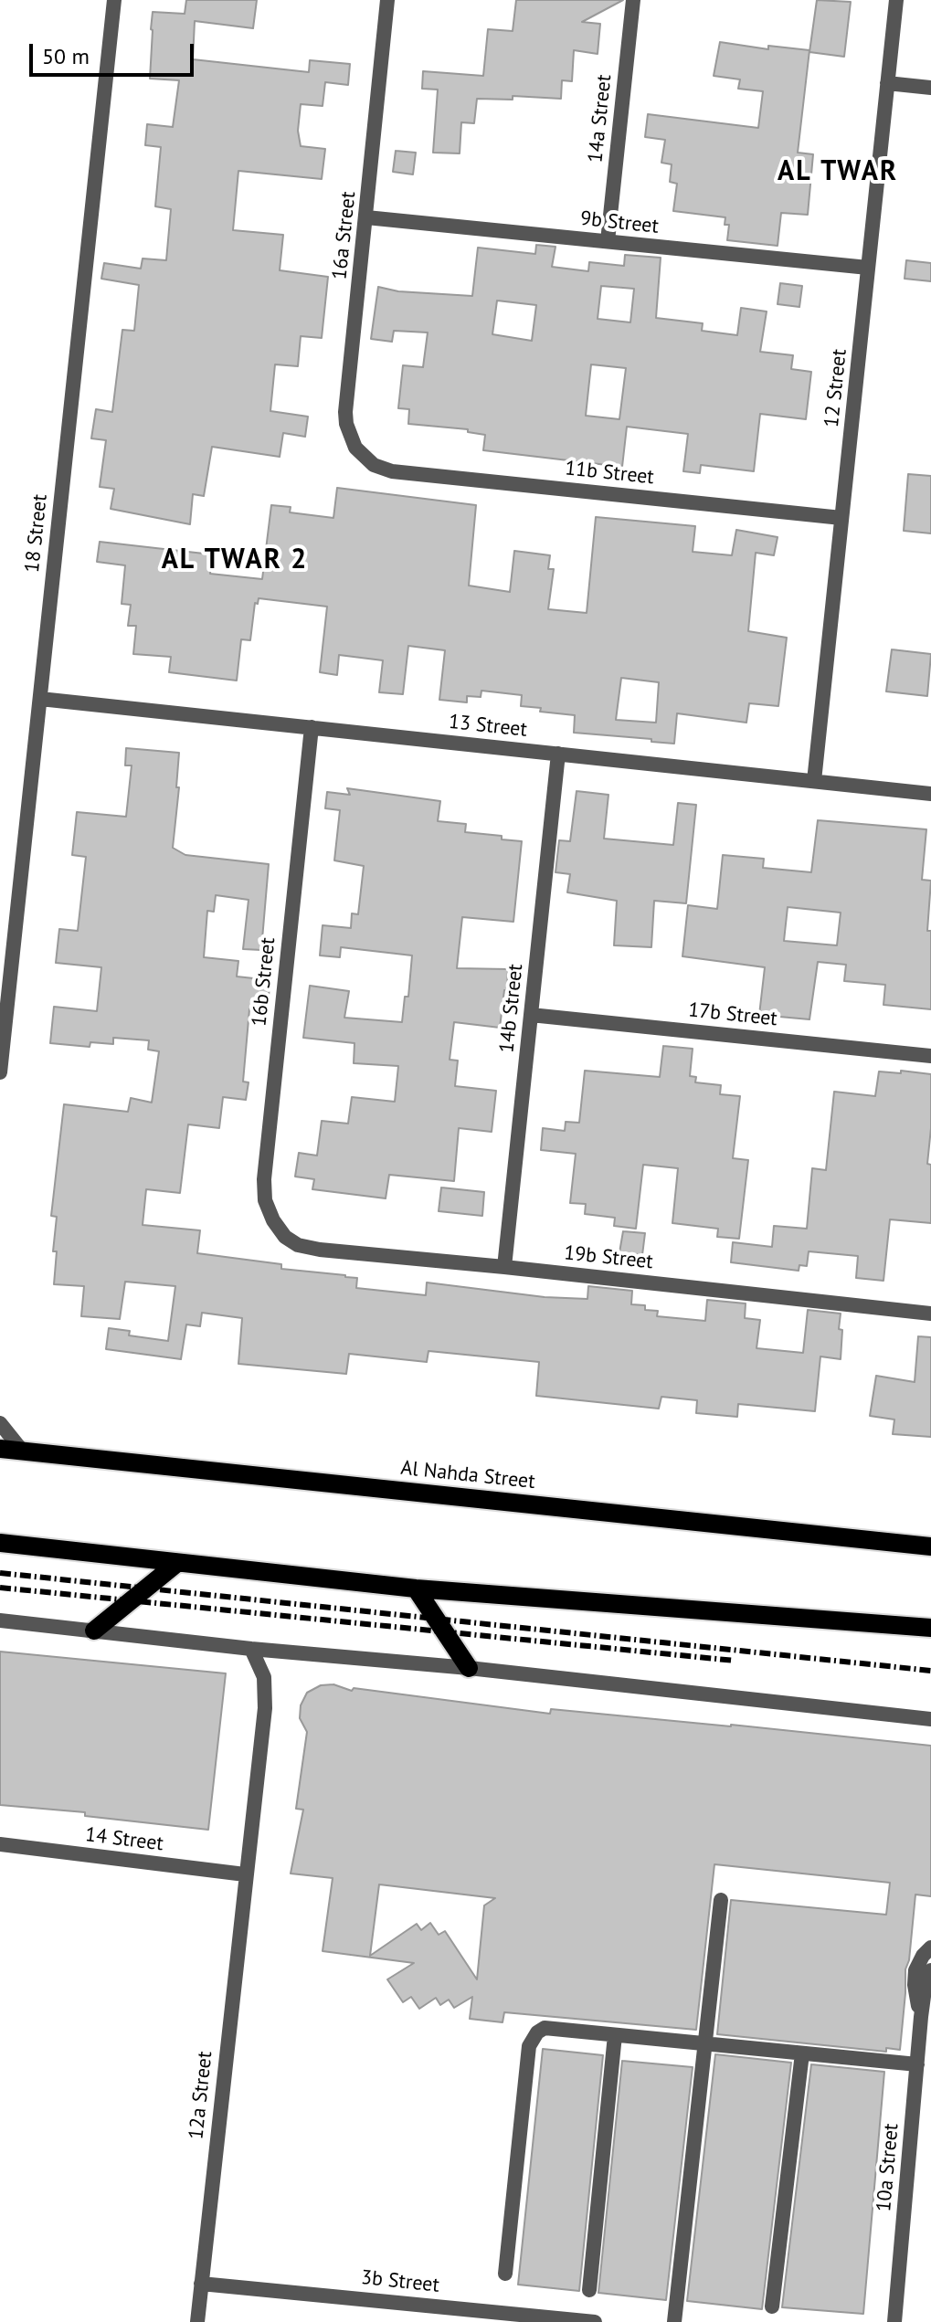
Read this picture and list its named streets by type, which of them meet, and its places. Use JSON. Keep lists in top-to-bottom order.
{
  "streets": {
    "main road": ["Al Nahda Street"],
    "street": [
      "14a Street",
      "9b Street",
      "16a Street",
      "12 Street",
      "11b Street",
      "18 Street",
      "13 Street",
      "16b Street",
      "14b Street",
      "17b Street",
      "19b Street",
      "14 Street",
      "12a Street",
      "10a Street",
      "3b Street"
    ]
  },
  "crossings": [
    ["14a Street", "9b Street"],
    ["9b Street", "16a Street"],
    ["9b Street", "12 Street"],
    ["16a Street", "11b Street"],
    ["12 Street", "11b Street"],
    ["12 Street", "13 Street"],
    ["18 Street", "13 Street"],
    ["13 Street", "16b Street"],
    ["13 Street", "14b Street"],
    ["16b Street", "19b Street"],
    ["14b Street", "17b Street"],
    ["14b Street", "19b Street"],
    ["14 Street", "12a Street"],
    ["12a Street", "3b Street"]
  ],
  "districts": ["AL TWAR", "AL TWAR 2"],
  "scale_bar": "50 m"
}
